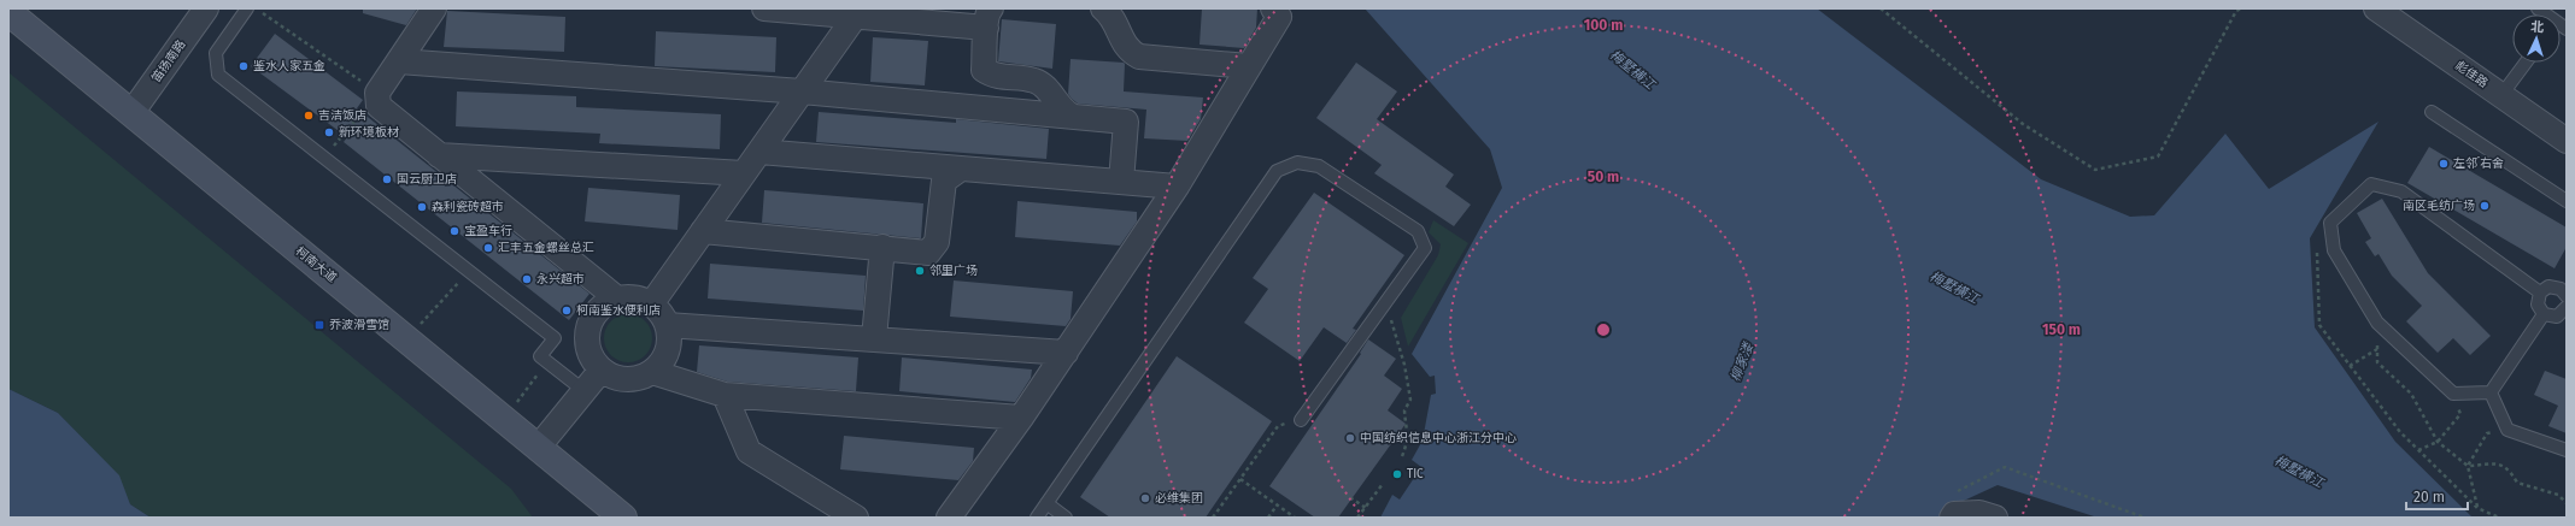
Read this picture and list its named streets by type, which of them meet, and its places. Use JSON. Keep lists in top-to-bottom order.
{
  "streets": {
    "main road": ["柯南大道"],
    "street": ["笛扬南路", "彪佳路"]
  },
  "crossings": [
    ["笛扬南路", "柯南大道"]
  ],
  "water": ["梅墅横江", "柳家溇"],
  "places": {
    "other": [
      "鉴水人家五金",
      "吉洁饭店",
      "新环境板材",
      "左邻˙右舍",
      "国云厨卫店",
      "南区毛纺广场",
      "森利瓷砖超市",
      "宝盈车行",
      "汇丰五金螺丝总汇",
      "邻里广场",
      "永兴超市",
      "柯南鉴水便利店",
      "中国纺织信息中心浙江分中心",
      "TIC",
      "必维集团"
    ],
    "transit": ["乔波滑雪馆"]
  },
  "scale_bar": "20 m",
  "north": "top",
  "rings": ["100 m", "50 m", "150 m"]
}
